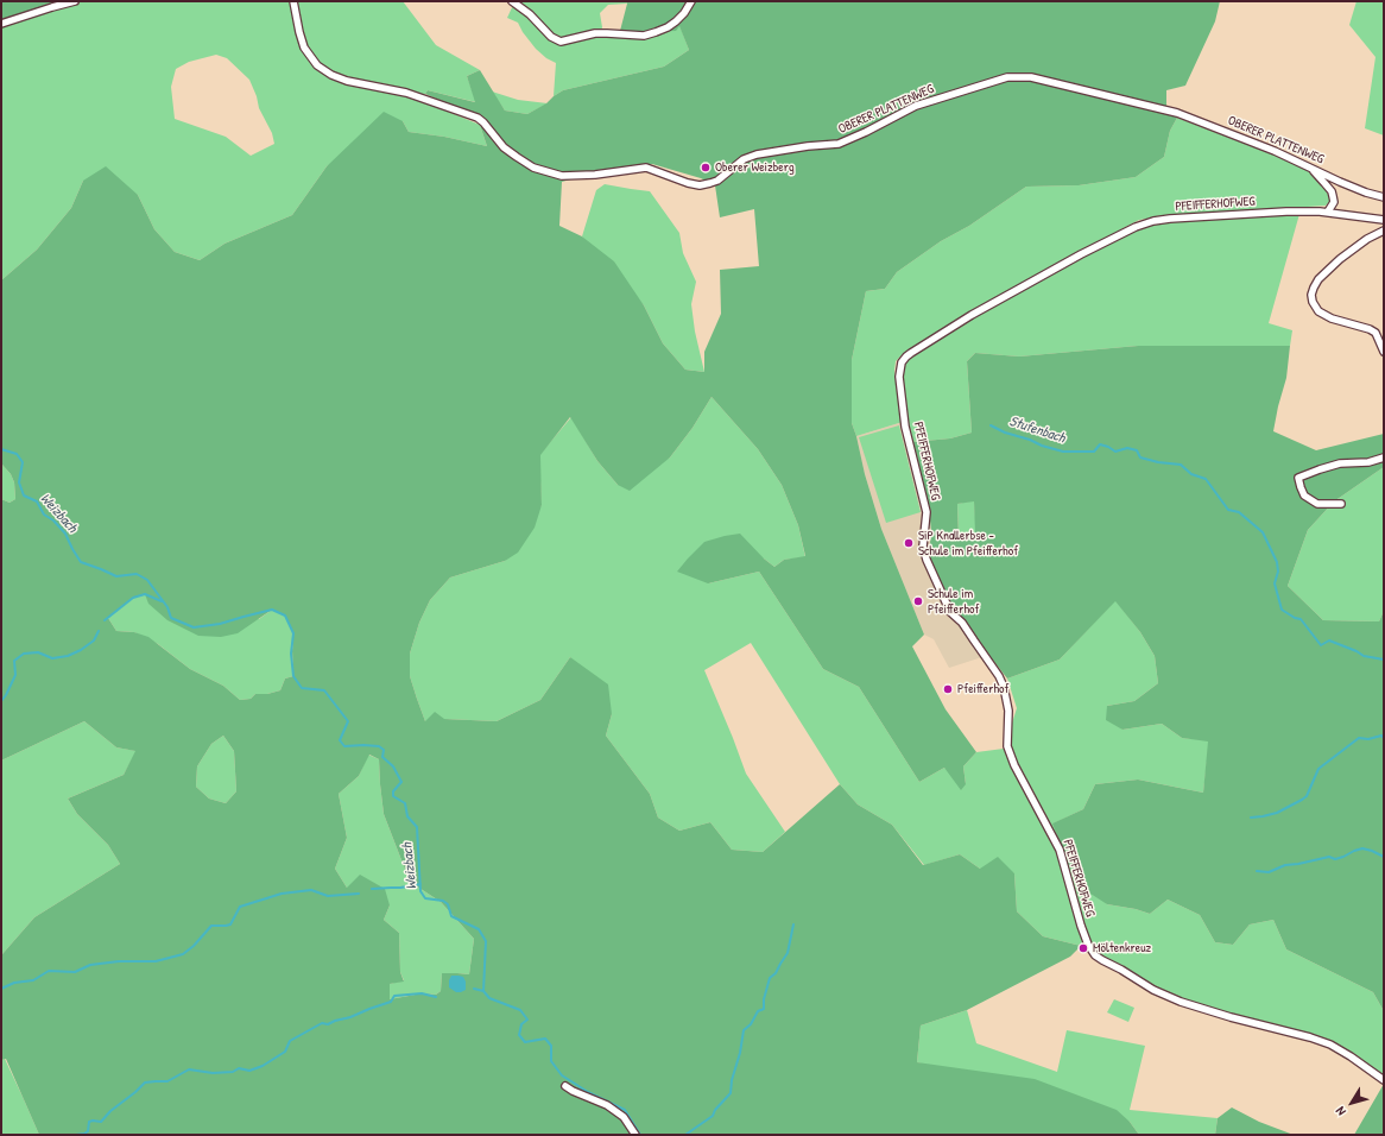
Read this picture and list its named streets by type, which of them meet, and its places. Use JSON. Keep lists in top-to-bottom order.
{
  "streets": {
    "street": ["OBERER PLATTENWEG", "PFEIFFERHOFWEG"]
  },
  "water": ["Stufenbach", "Weizbach"],
  "places": [
    "Oberer Weizberg",
    "SiP Knallerbse - Schule im Pfeifferhof",
    "Schule im Pfeifferhof",
    "Pfeifferhof",
    "Möltenkreuz"
  ],
  "north": "bottom left"
}
